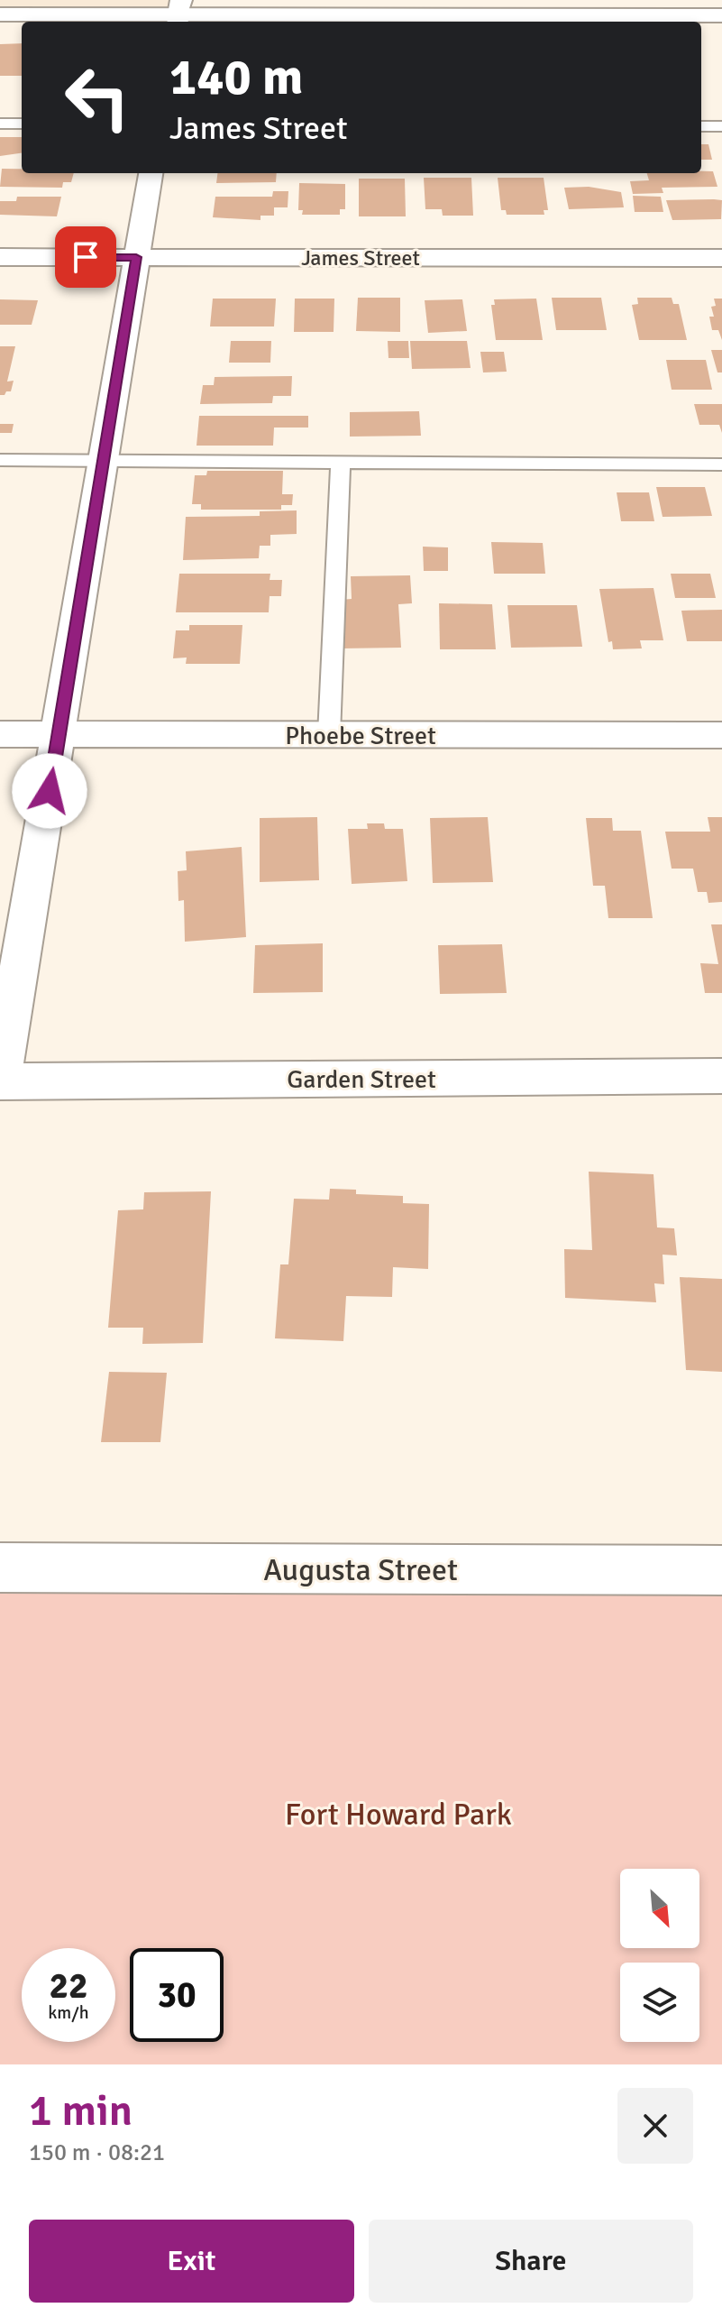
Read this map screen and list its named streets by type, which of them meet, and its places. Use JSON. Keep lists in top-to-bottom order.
{
  "streets": {
    "street": [
      "James Street",
      "Phoebe Street",
      "Garden Street",
      "Augusta Street"
    ]
  },
  "parks": ["Fort Howard Park"],
  "north": "bottom right",
  "page": {
    "turn": ["140 m", "James Street"],
    "speed": "22 km/h",
    "limit": "30",
    "heading": ["1 min", "150 m · 08:21"],
    "buttons": ["Exit", "Share"]
  }
}
